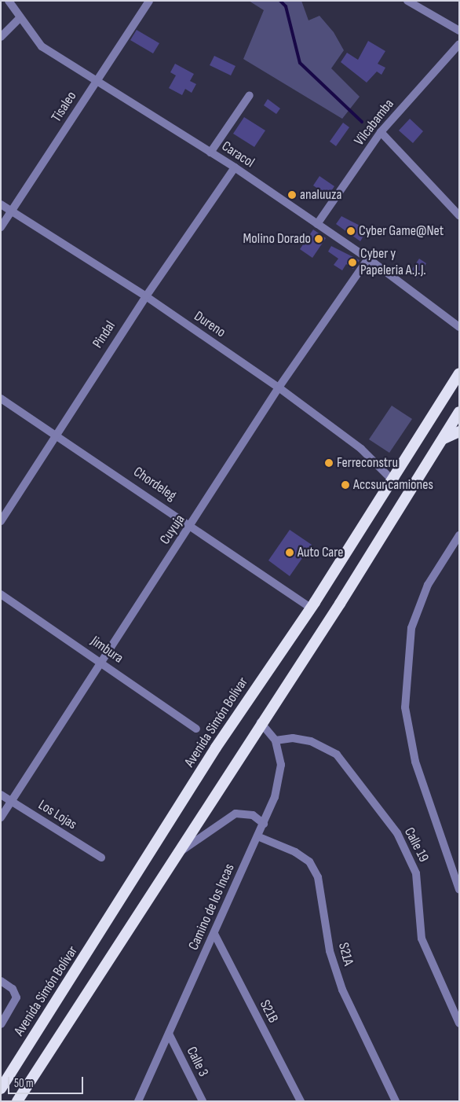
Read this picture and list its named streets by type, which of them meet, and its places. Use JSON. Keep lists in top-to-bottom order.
{
  "streets": {
    "highway": ["Avenida Simón Bolívar"],
    "street": [
      "Tisaleo",
      "Vilcabamba",
      "Caracol",
      "Dureno",
      "Pindal",
      "Chordeleg",
      "Cuyuja",
      "Jimbura",
      "Los Lojas",
      "Calle 19",
      "Camino de los Incas",
      "S21A",
      "S21B",
      "Calle 3"
    ]
  },
  "crossings": [
    ["Tisaleo", "Caracol"],
    ["Tisaleo", "Dureno"],
    ["Vilcabamba", "Caracol"],
    ["Caracol", "Pindal"],
    ["Caracol", "Cuyuja"],
    ["Dureno", "Pindal"],
    ["Dureno", "Cuyuja"],
    ["Dureno", "Avenida Simón Bolívar"],
    ["Pindal", "Chordeleg"],
    ["Chordeleg", "Cuyuja"],
    ["Chordeleg", "Avenida Simón Bolívar"],
    ["Cuyuja", "Jimbura"],
    ["Cuyuja", "Los Lojas"],
    ["Calle 19", "Camino de los Incas"],
    ["Camino de los Incas", "S21A"],
    ["Camino de los Incas", "S21B"],
    ["Camino de los Incas", "Calle 3"]
  ],
  "places": [
    "analuuza",
    "Cyber Game@Net",
    "Molino Dorado",
    "Cyber y Papeleria A.J.J.",
    "Ferreconstru",
    "Accsur camiones",
    "Auto Care"
  ],
  "scale_bar": "50 m"
}
